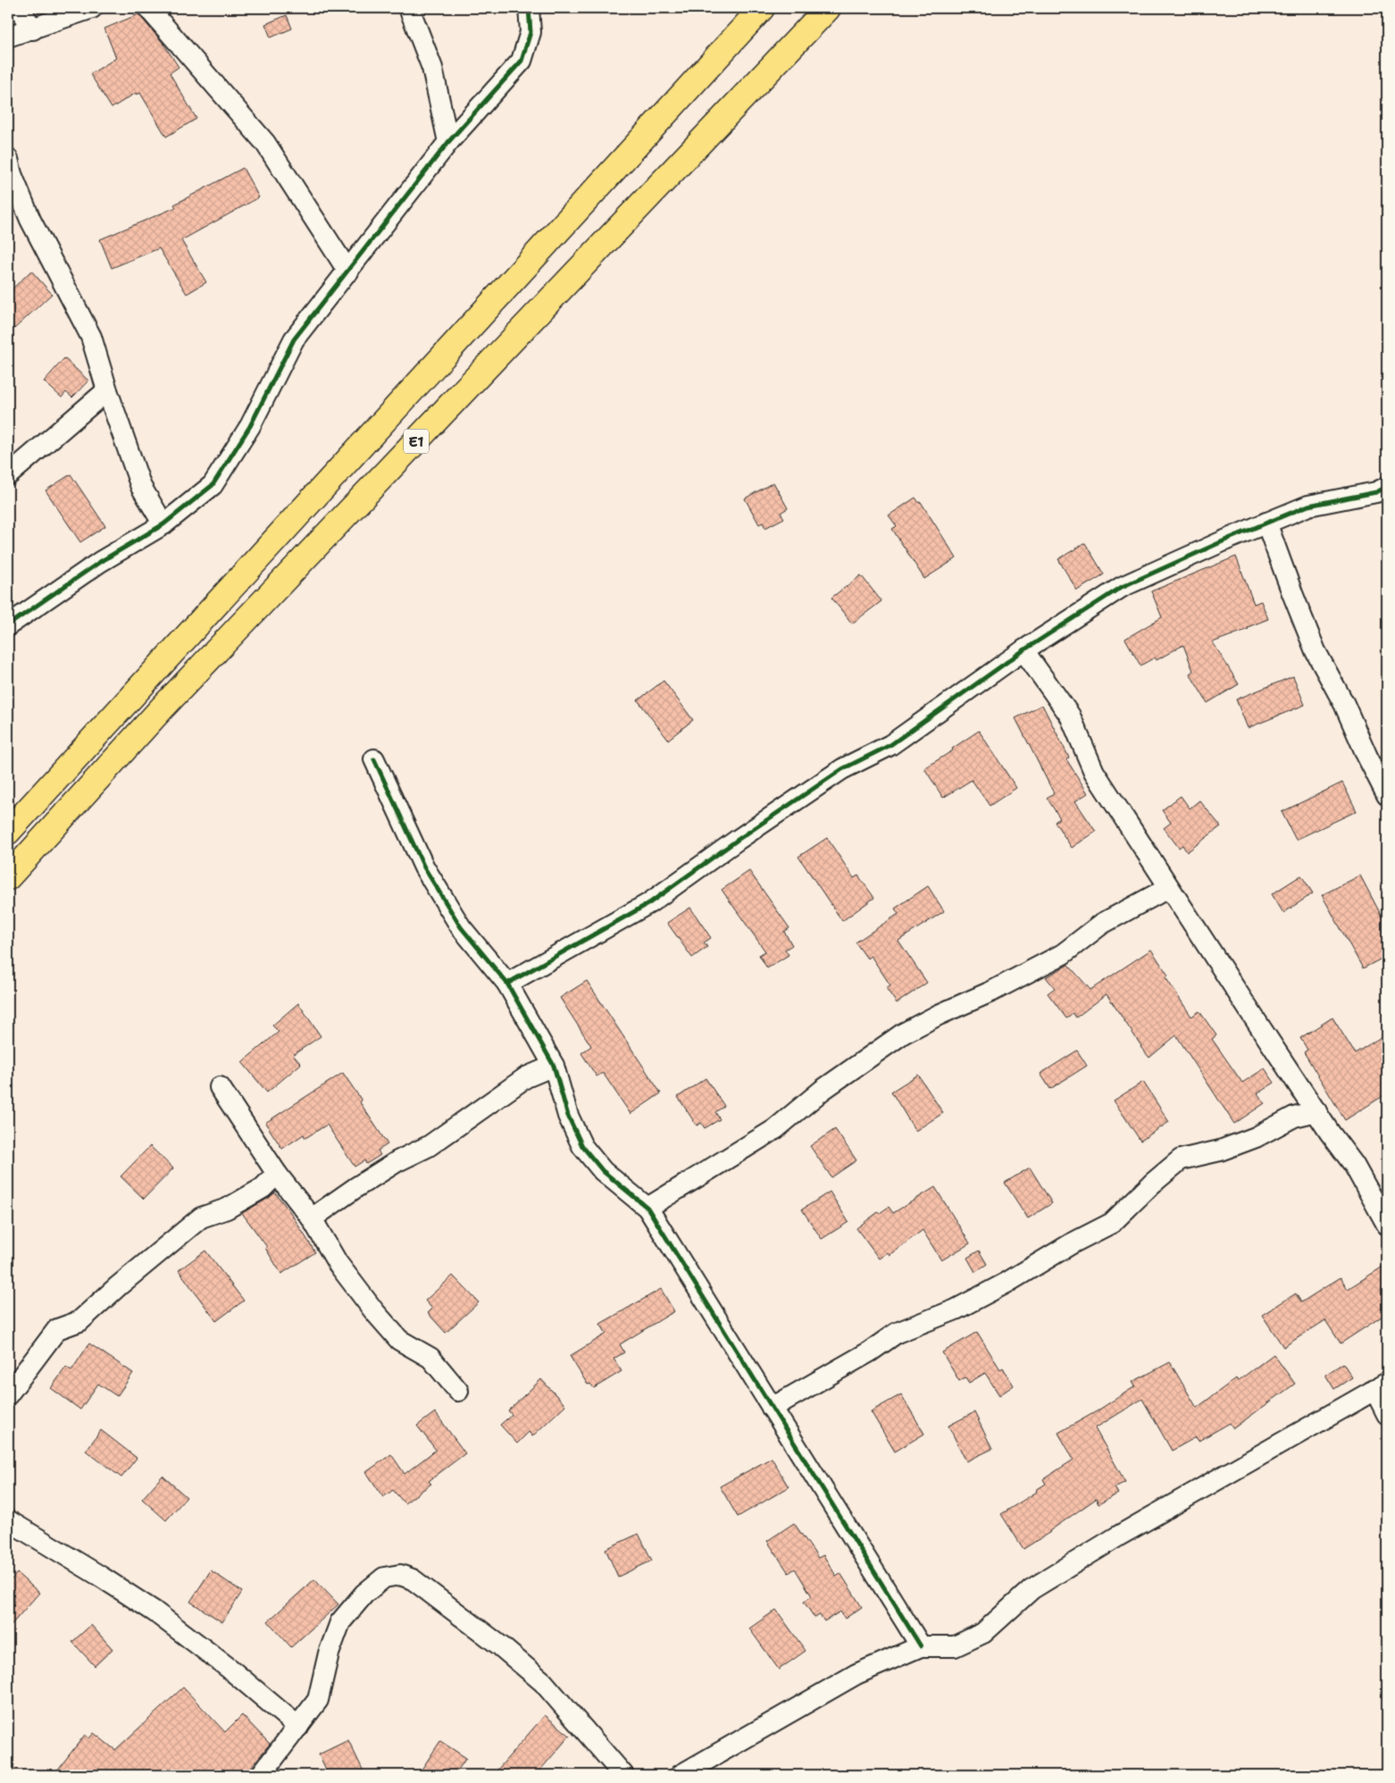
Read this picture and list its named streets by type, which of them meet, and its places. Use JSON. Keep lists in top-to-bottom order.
{
  "streets": {
    "highway": ["E1"]
  }
}
